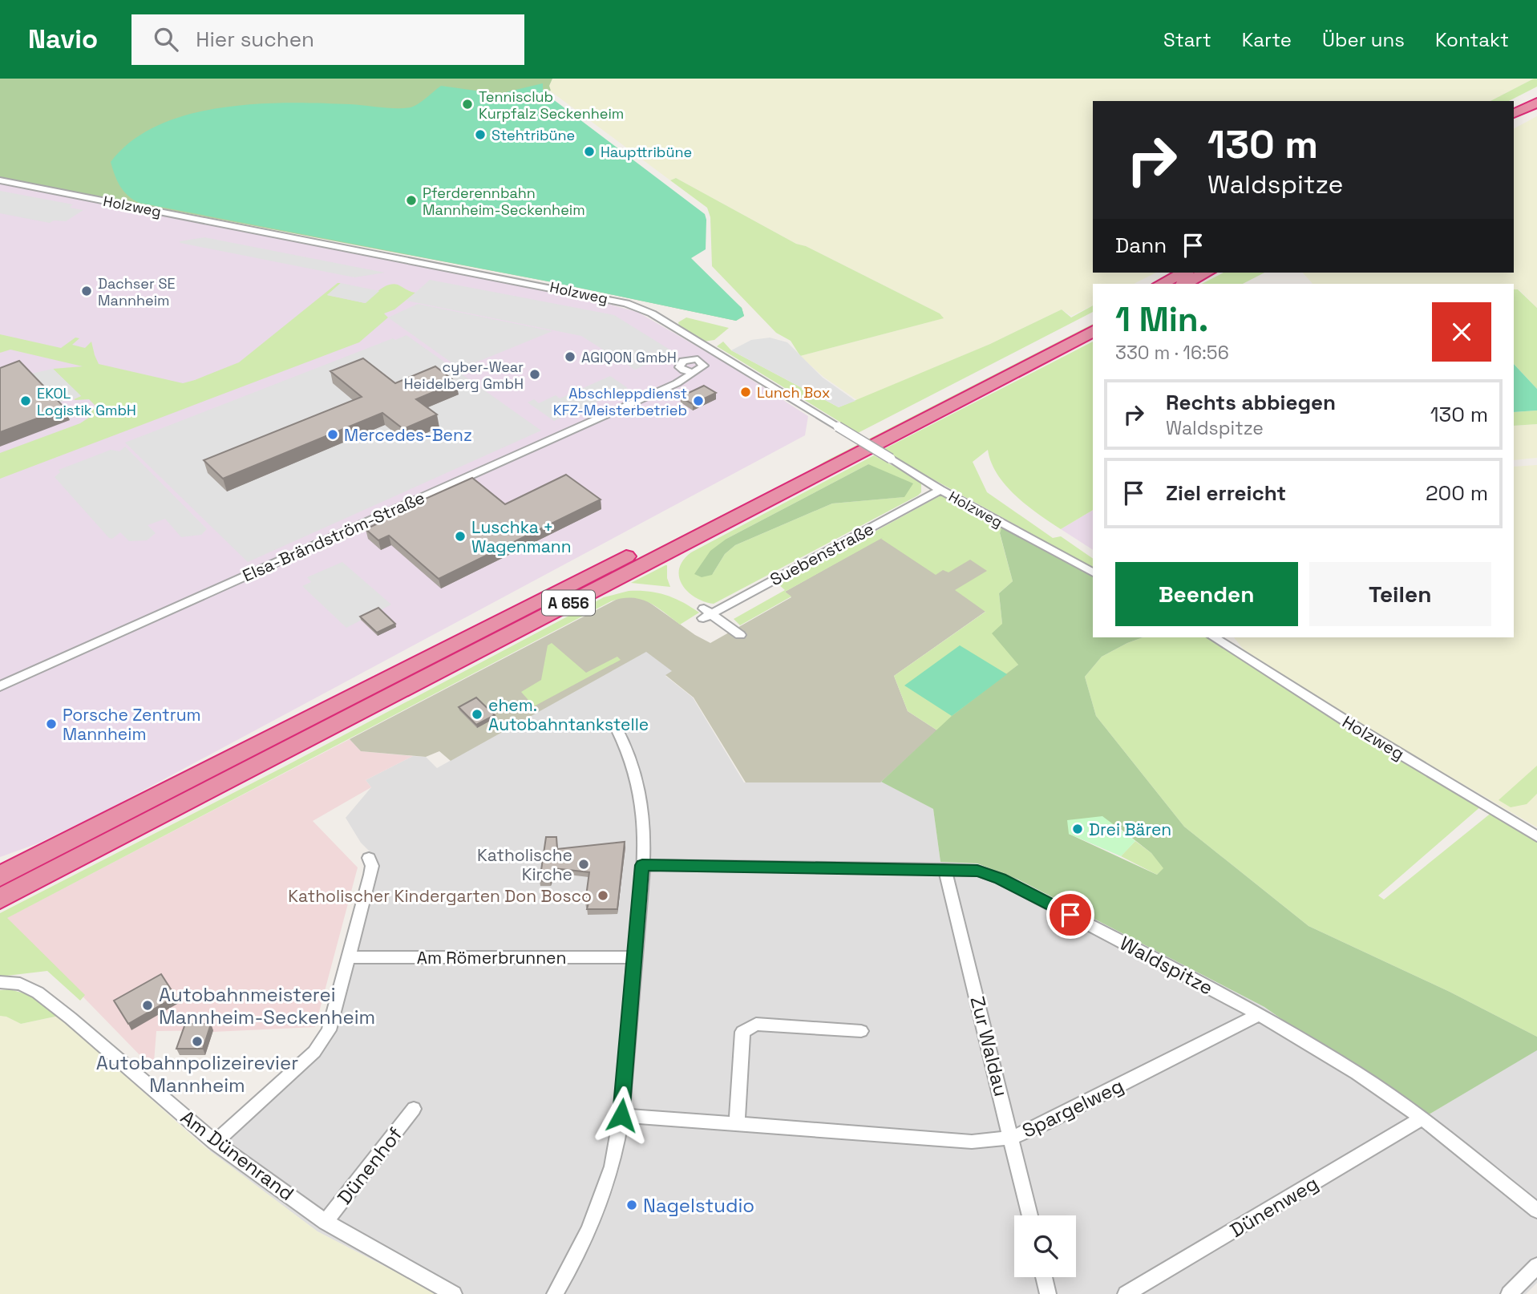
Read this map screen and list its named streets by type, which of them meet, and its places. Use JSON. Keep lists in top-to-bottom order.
{
  "streets": {
    "highway": ["A 656"],
    "street": [
      "Holzweg",
      "Elsa-Brändström-Straße",
      "Suebenstraße",
      "Am Römerbrunnen",
      "Waldspitze",
      "Zur Waldau",
      "Spargelweg",
      "Am Dünenrand",
      "Dünenhof",
      "Dünenweg"
    ]
  },
  "crossings": [
    ["Holzweg", "Suebenstraße"],
    ["Waldspitze", "Zur Waldau"],
    ["Waldspitze", "Spargelweg"],
    ["Waldspitze", "Dünenweg"],
    ["Zur Waldau", "Spargelweg"],
    ["Am Dünenrand", "Dünenhof"]
  ],
  "places": [
    "Tennisclub Kurpfalz Seckenheim",
    "Stehtribüne",
    "Haupttribüne",
    "Pferderennbahn Mannheim-Seckenheim",
    "Dachser SE Mannheim",
    "AGIQON GmbH",
    "cyber-Wear Heidelberg GmbH",
    "Lunch Box",
    "EKOL Logistik GmbH",
    "Abschleppdienst KFZ-Meisterbetrieb",
    "Mercedes-Benz",
    "Luschka + Wagenmann",
    "ehem. Autobahntankstelle",
    "Porsche Zentrum Mannheim",
    "Drei Bären",
    "Katholische Kirche",
    "Katholischer Kindergarten Don Bosco",
    "Autobahnmeisterei Mannheim-Seckenheim",
    "Autobahnpolizeirevier Mannheim",
    "Nagelstudio"
  ],
  "page": {
    "header": "Navio",
    "search": "Hier suchen",
    "nav": [
      "Start",
      "Karte",
      "Über uns",
      "Kontakt"
    ],
    "turn": ["130 m", "Waldspitze"],
    "then": "Dann",
    "heading": ["1 Min.", "330 m · 16:56"],
    "list": [
      {
        "name": "Rechts abbiegen",
        "note": "Waldspitze",
        "value": "130 m"
      },
      {
        "name": "Ziel erreicht",
        "value": "200 m"
      }
    ],
    "buttons": ["Beenden", "Teilen"]
  }
}
